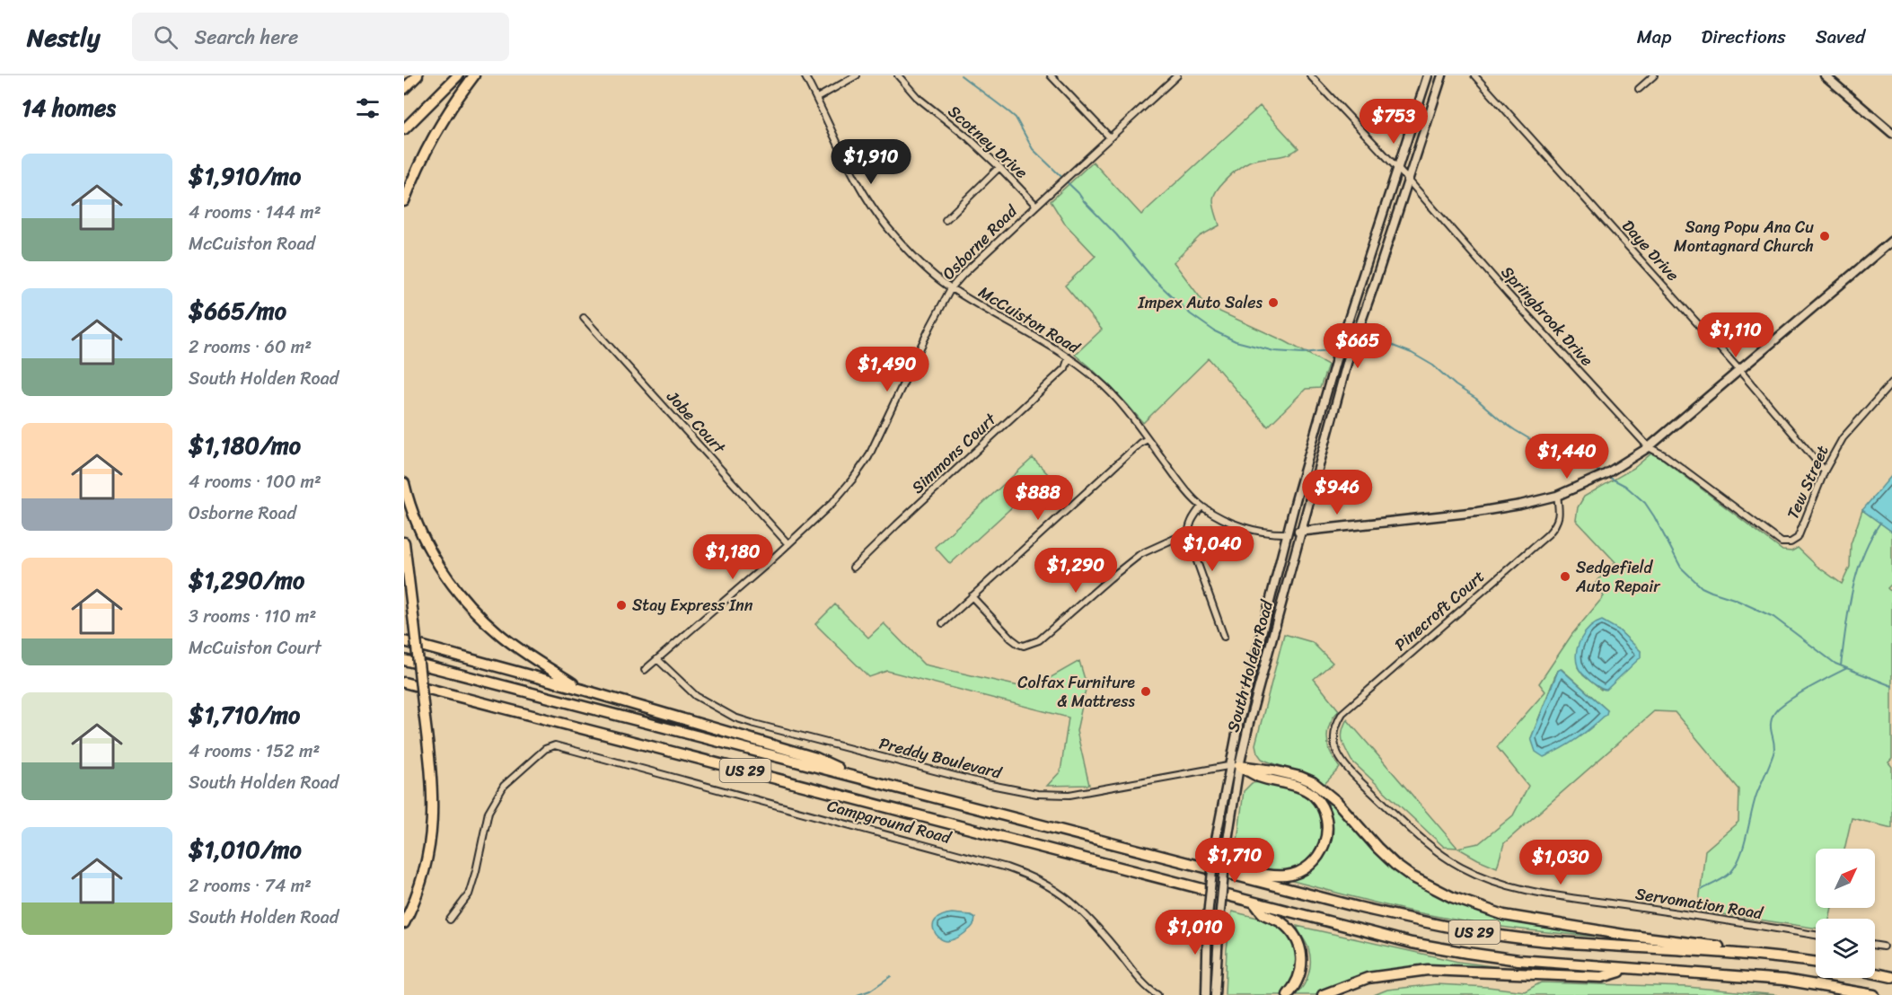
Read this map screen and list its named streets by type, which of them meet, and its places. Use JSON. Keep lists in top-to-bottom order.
{
  "streets": {
    "highway": ["US 29"],
    "main road": ["South Holden Road"],
    "street": [
      "Scotney Drive",
      "Osborne Road",
      "Daye Drive",
      "Springbrook Drive",
      "McCuiston Road",
      "Jobe Court",
      "Simmons Court",
      "Tew Street",
      "Pinecroft Court",
      "Preddy Boulevard",
      "Campground Road",
      "Servomation Road"
    ]
  },
  "crossings": [
    ["Scotney Drive", "Osborne Road"],
    ["Osborne Road", "McCuiston Road"],
    ["Osborne Road", "Jobe Court"],
    ["Osborne Road", "Preddy Boulevard"],
    ["Daye Drive", "Tew Street"],
    ["Springbrook Drive", "Tew Street"],
    ["Springbrook Drive", "South Holden Road"],
    ["McCuiston Road", "Simmons Court"],
    ["McCuiston Road", "South Holden Road"],
    ["Pinecroft Court", "Servomation Road"],
    ["South Holden Road", "Preddy Boulevard"]
  ],
  "places": [
    "Sang Popu Ana Cu Montagnard Church",
    "Impex Auto Sales",
    "Sedgefield Auto Repair",
    "Stay Express Inn",
    "Colfax Furniture & Mattress"
  ],
  "north": "top right",
  "page": {
    "header": "Nestly",
    "search": "Search here",
    "nav": ["Map", "Directions", "Saved"],
    "heading": "14 homes",
    "price": [
      "$753",
      "$1,910",
      "$1,110",
      "$665",
      "$1,490",
      "$1,440",
      "$946",
      "$888",
      "$1,040",
      "$1,180",
      "$1,290",
      "$1,710",
      "$1,030",
      "$1,010"
    ],
    "list": [
      {
        "name": "$1,910/mo",
        "note": "4 rooms · 144 m² · McCuiston Road"
      },
      {
        "name": "$665/mo",
        "note": "2 rooms · 60 m² · South Holden Road"
      },
      {
        "name": "$1,180/mo",
        "note": "4 rooms · 100 m² · Osborne Road"
      },
      {
        "name": "$1,290/mo",
        "note": "3 rooms · 110 m² · McCuiston Court"
      },
      {
        "name": "$1,710/mo",
        "note": "4 rooms · 152 m² · South Holden Road"
      },
      {
        "name": "$1,010/mo",
        "note": "2 rooms · 74 m² · South Holden Road"
      }
    ]
  }
}
